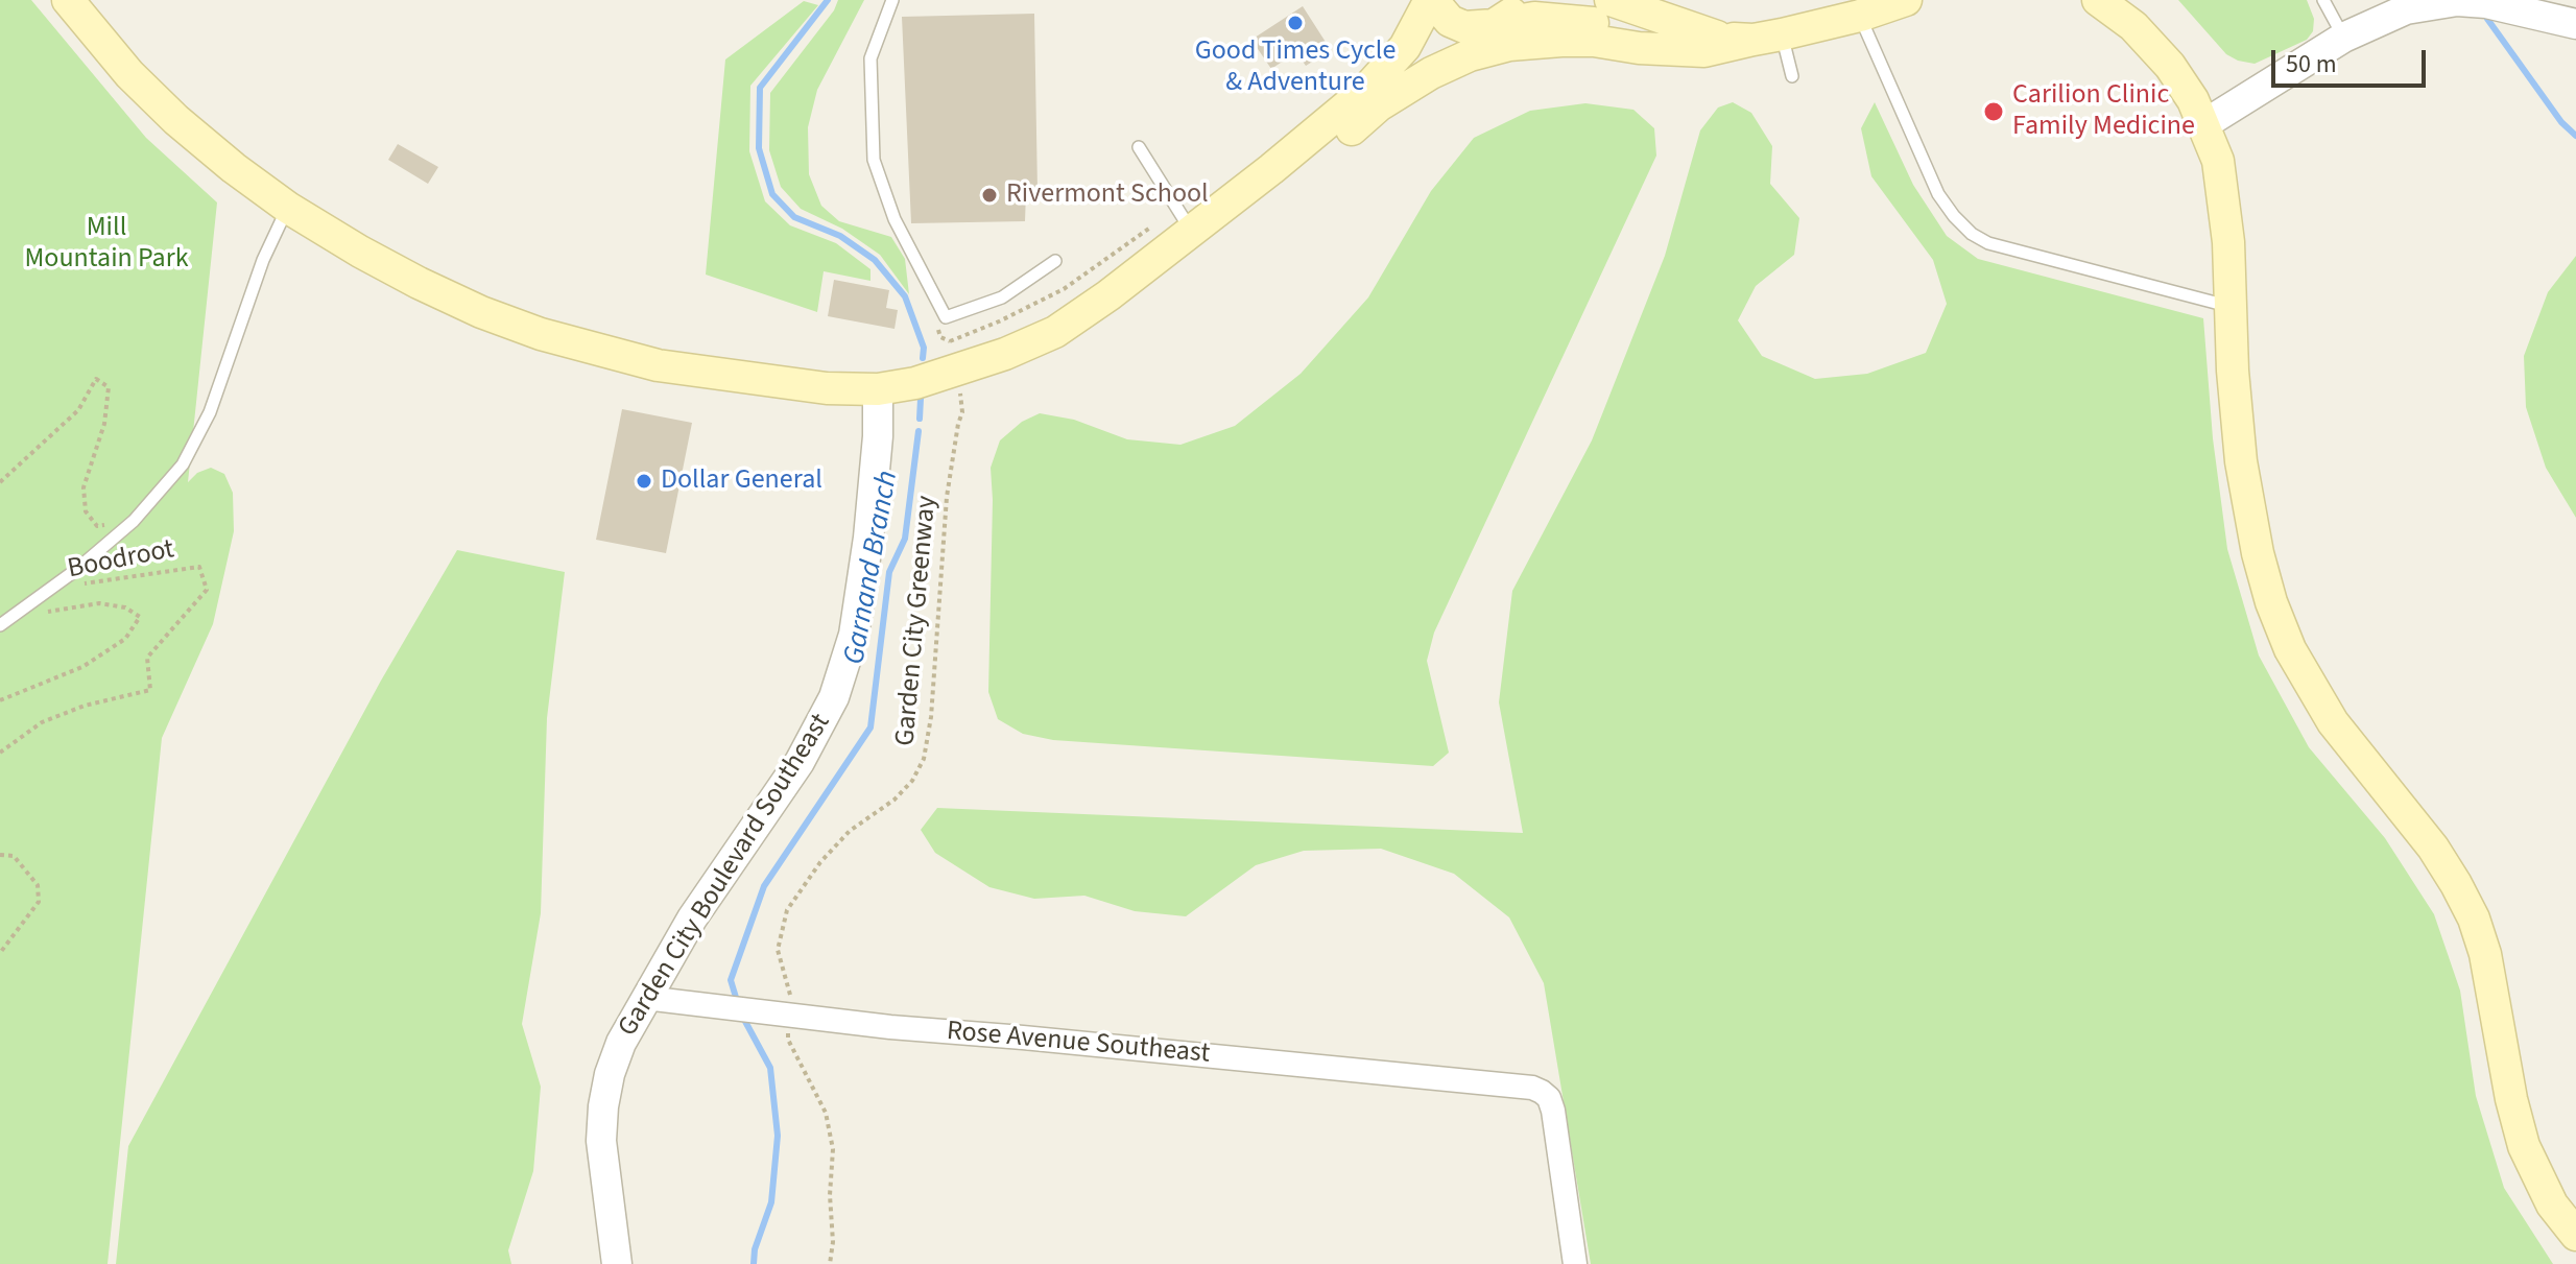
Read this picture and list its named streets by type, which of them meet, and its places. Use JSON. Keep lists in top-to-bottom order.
{
  "streets": {
    "street": ["Garden City Boulevard Southeast", "Rose Avenue Southeast"],
    "path": ["Boodroot", "Garden City Greenway"]
  },
  "crossings": [
    ["Garden City Boulevard Southeast", "Rose Avenue Southeast"]
  ],
  "water": ["Garnand Branch"],
  "parks": ["Mill Mountain Park"],
  "places": [
    "Good Times Cycle & Adventure",
    "Carilion Clinic Family Medicine",
    "Rivermont School",
    "Dollar General"
  ],
  "scale_bar": "50 m"
}
